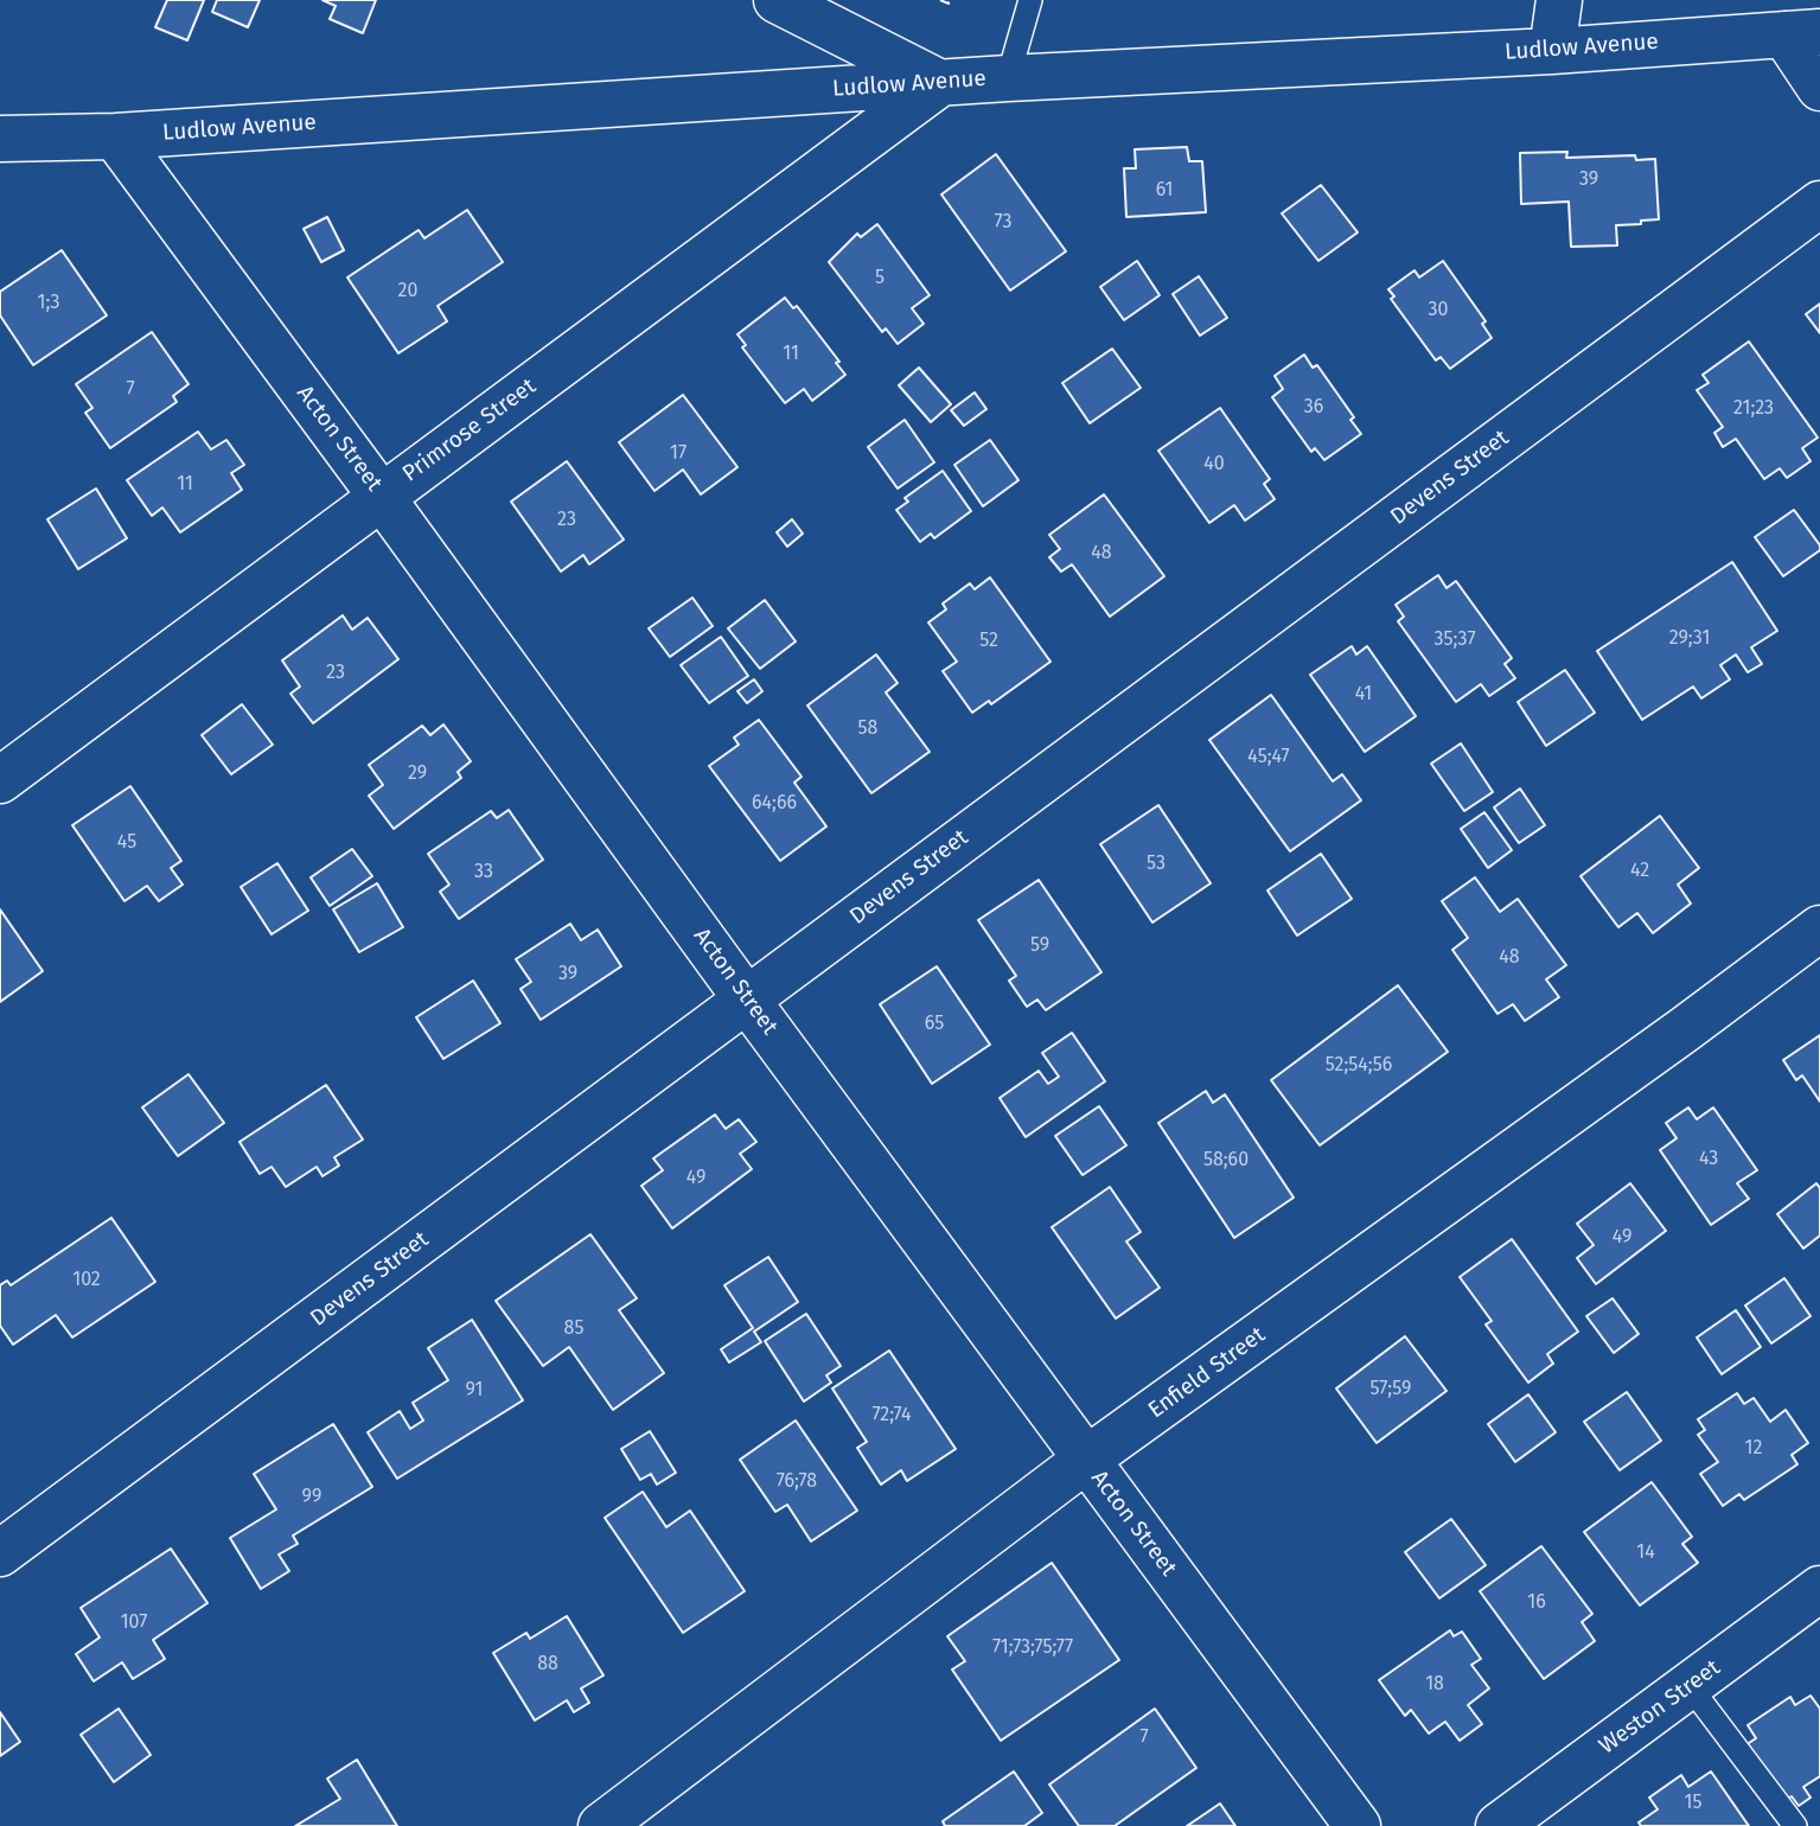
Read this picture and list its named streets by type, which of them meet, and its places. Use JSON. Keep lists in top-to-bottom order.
{
  "streets": {
    "street": [
      "Ludlow Avenue",
      "Primrose Street",
      "Acton Street",
      "Devens Street",
      "Enfield Street",
      "Weston Street"
    ]
  },
  "crossings": [
    ["Ludlow Avenue", "Primrose Street"],
    ["Ludlow Avenue", "Acton Street"],
    ["Primrose Street", "Acton Street"],
    ["Acton Street", "Devens Street"],
    ["Acton Street", "Enfield Street"]
  ],
  "house_numbers": [
    "39",
    "61",
    "73",
    "5",
    "20",
    "1;3",
    "30",
    "11",
    "7",
    "36",
    "21;23",
    "17",
    "40",
    "11",
    "23",
    "48",
    "29;31",
    "35;37",
    "52",
    "23",
    "41",
    "58",
    "45;47",
    "29",
    "64;66",
    "45",
    "53",
    "42",
    "33",
    "59",
    "48",
    "39",
    "65",
    "52;54;56",
    "43",
    "58;60",
    "49",
    "49",
    "102",
    "85",
    "57;59",
    "91",
    "72;74",
    "12",
    "76;78",
    "99",
    "14",
    "16",
    "107",
    "71;73;75;77",
    "88",
    "18",
    "7",
    "15"
  ]
}
